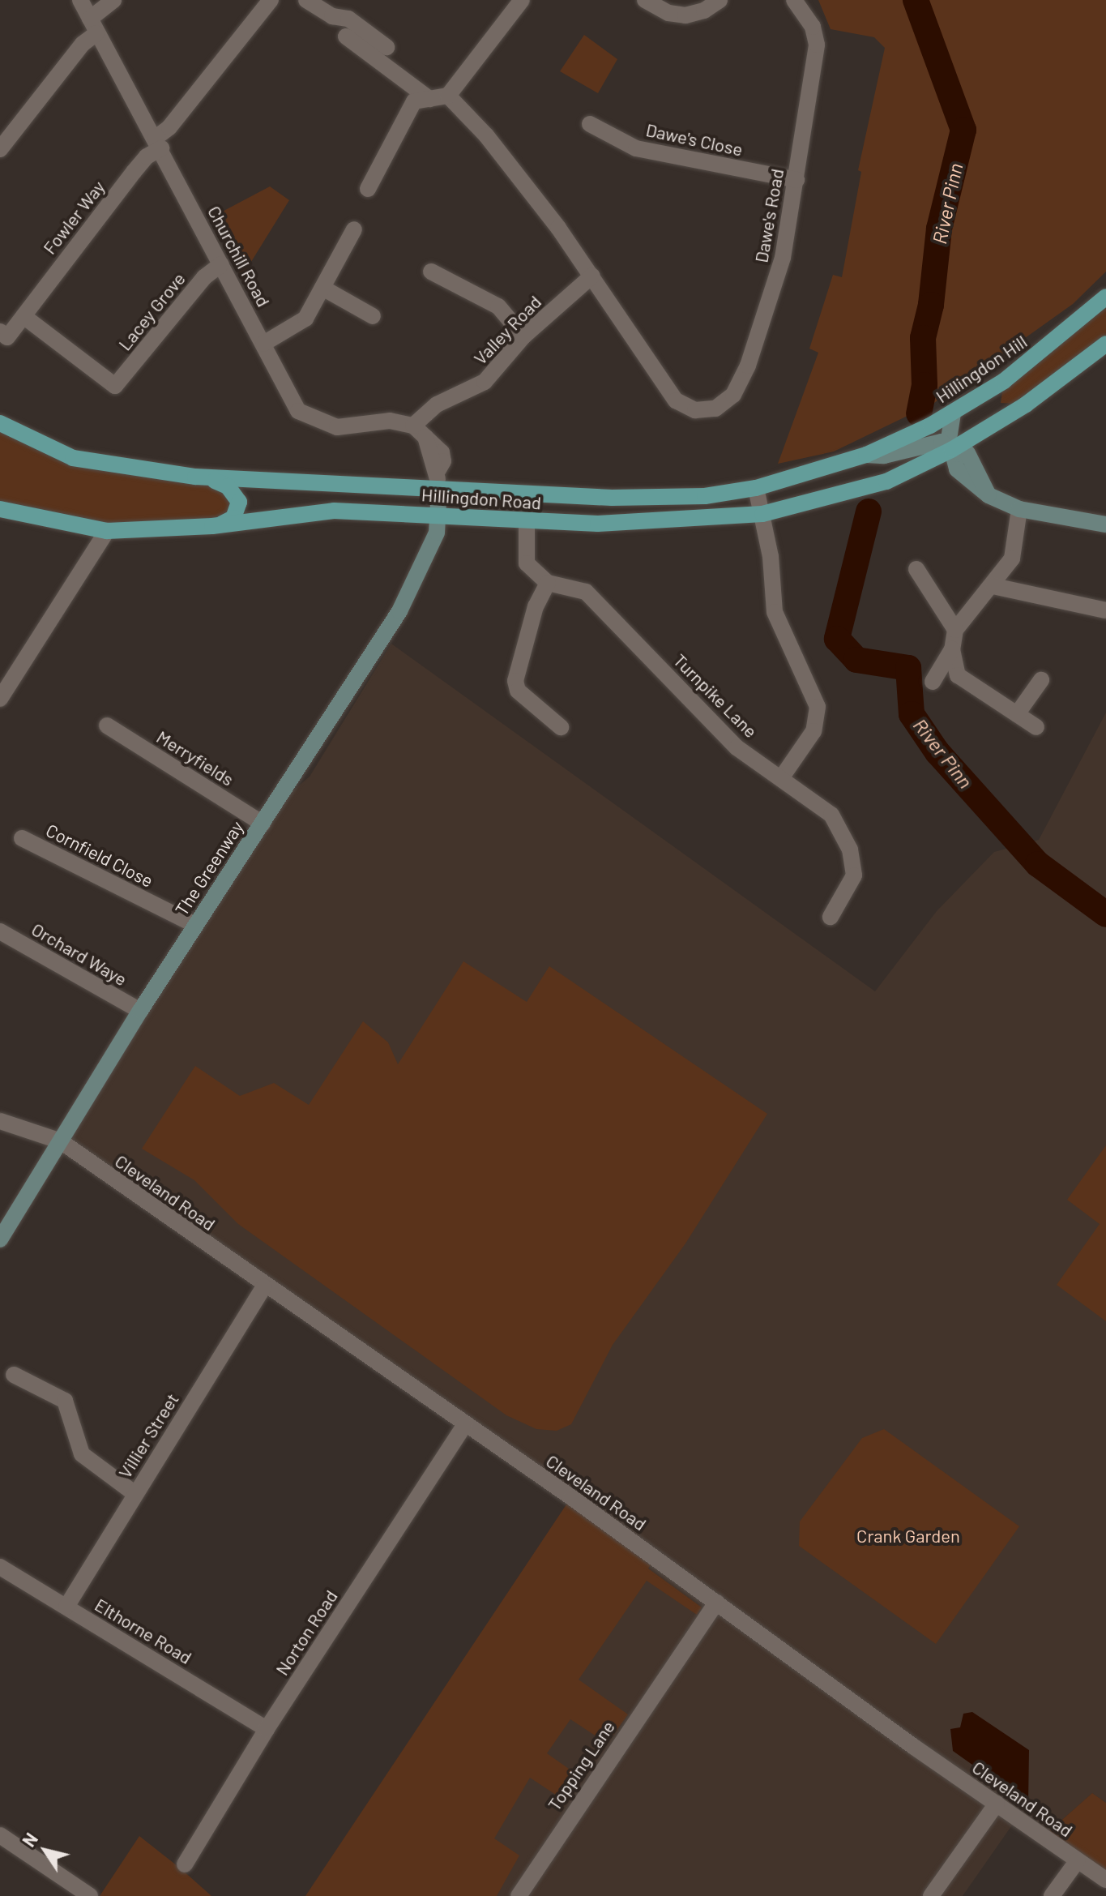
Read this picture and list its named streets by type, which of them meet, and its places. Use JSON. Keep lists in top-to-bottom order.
{
  "streets": {
    "main road": ["Hillingdon Hill", "Hillingdon Road"],
    "street": [
      "Dawe's Close",
      "Dawe's Road",
      "Fowler Way",
      "Churchill Road",
      "Lacey Grove",
      "Valley Road",
      "Turnpike Lane",
      "Merryfields",
      "Cornfield Close",
      "The Greenway",
      "Orchard Waye",
      "Cleveland Road",
      "Villier Street",
      "Elthorne Road",
      "Norton Road",
      "Topping Lane"
    ]
  },
  "crossings": [
    ["Dawe's Close", "Dawe's Road"],
    ["Dawe's Road", "Valley Road"],
    ["Fowler Way", "Churchill Road"],
    ["Fowler Way", "Lacey Grove"],
    ["Churchill Road", "Lacey Grove"],
    ["Churchill Road", "Valley Road"],
    ["Hillingdon Hill", "Hillingdon Road"],
    ["Hillingdon Road", "The Greenway"],
    ["Merryfields", "The Greenway"],
    ["Cornfield Close", "The Greenway"],
    ["The Greenway", "Orchard Waye"],
    ["The Greenway", "Cleveland Road"],
    ["Cleveland Road", "Villier Street"],
    ["Cleveland Road", "Norton Road"],
    ["Cleveland Road", "Topping Lane"],
    ["Villier Street", "Elthorne Road"],
    ["Elthorne Road", "Norton Road"]
  ],
  "water": ["River Pinn"],
  "parks": ["Crank Garden"],
  "north": "top left"
}
